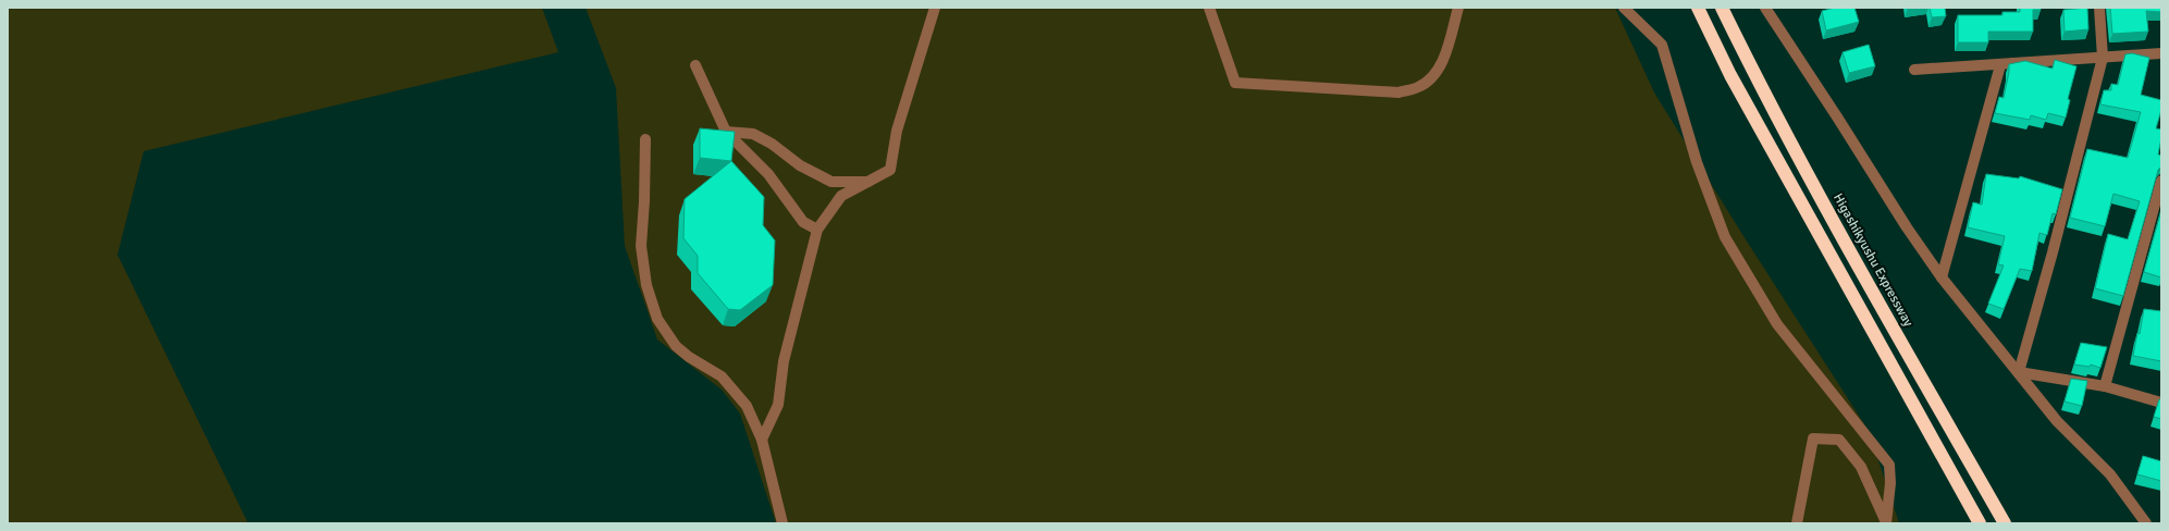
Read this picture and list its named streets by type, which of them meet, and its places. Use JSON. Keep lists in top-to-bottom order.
{
  "streets": {
    "highway": ["Higashikyushu Expressway"]
  }
}
